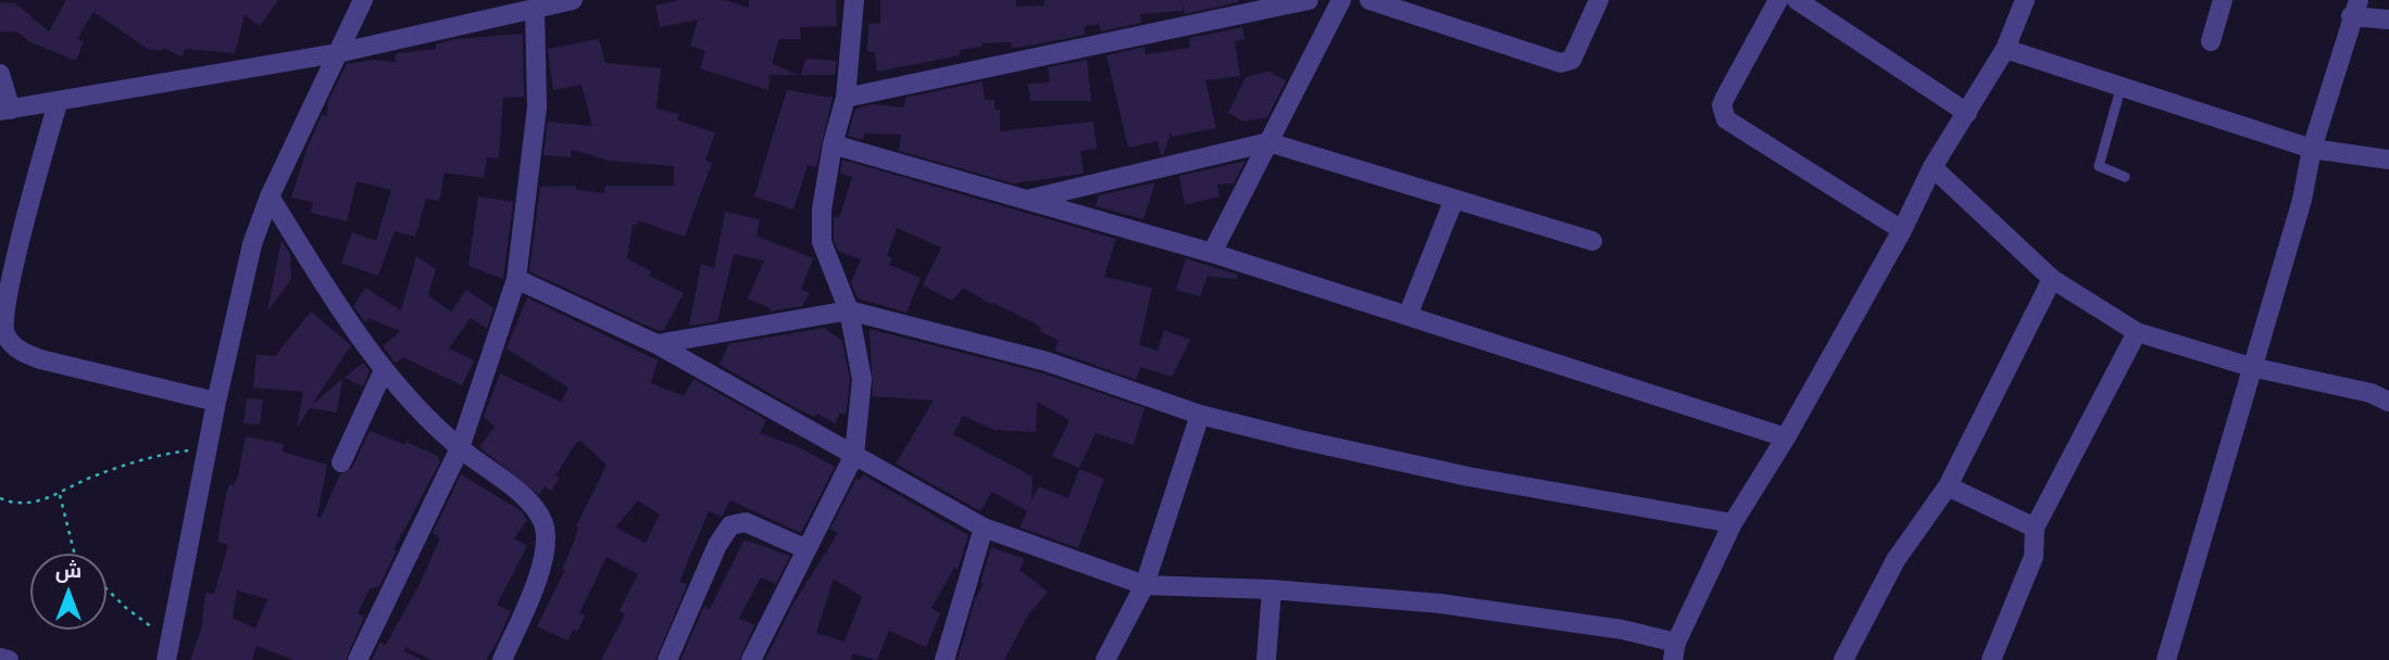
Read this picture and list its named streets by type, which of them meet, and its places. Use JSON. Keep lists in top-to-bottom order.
{
  "north": "top"
}
